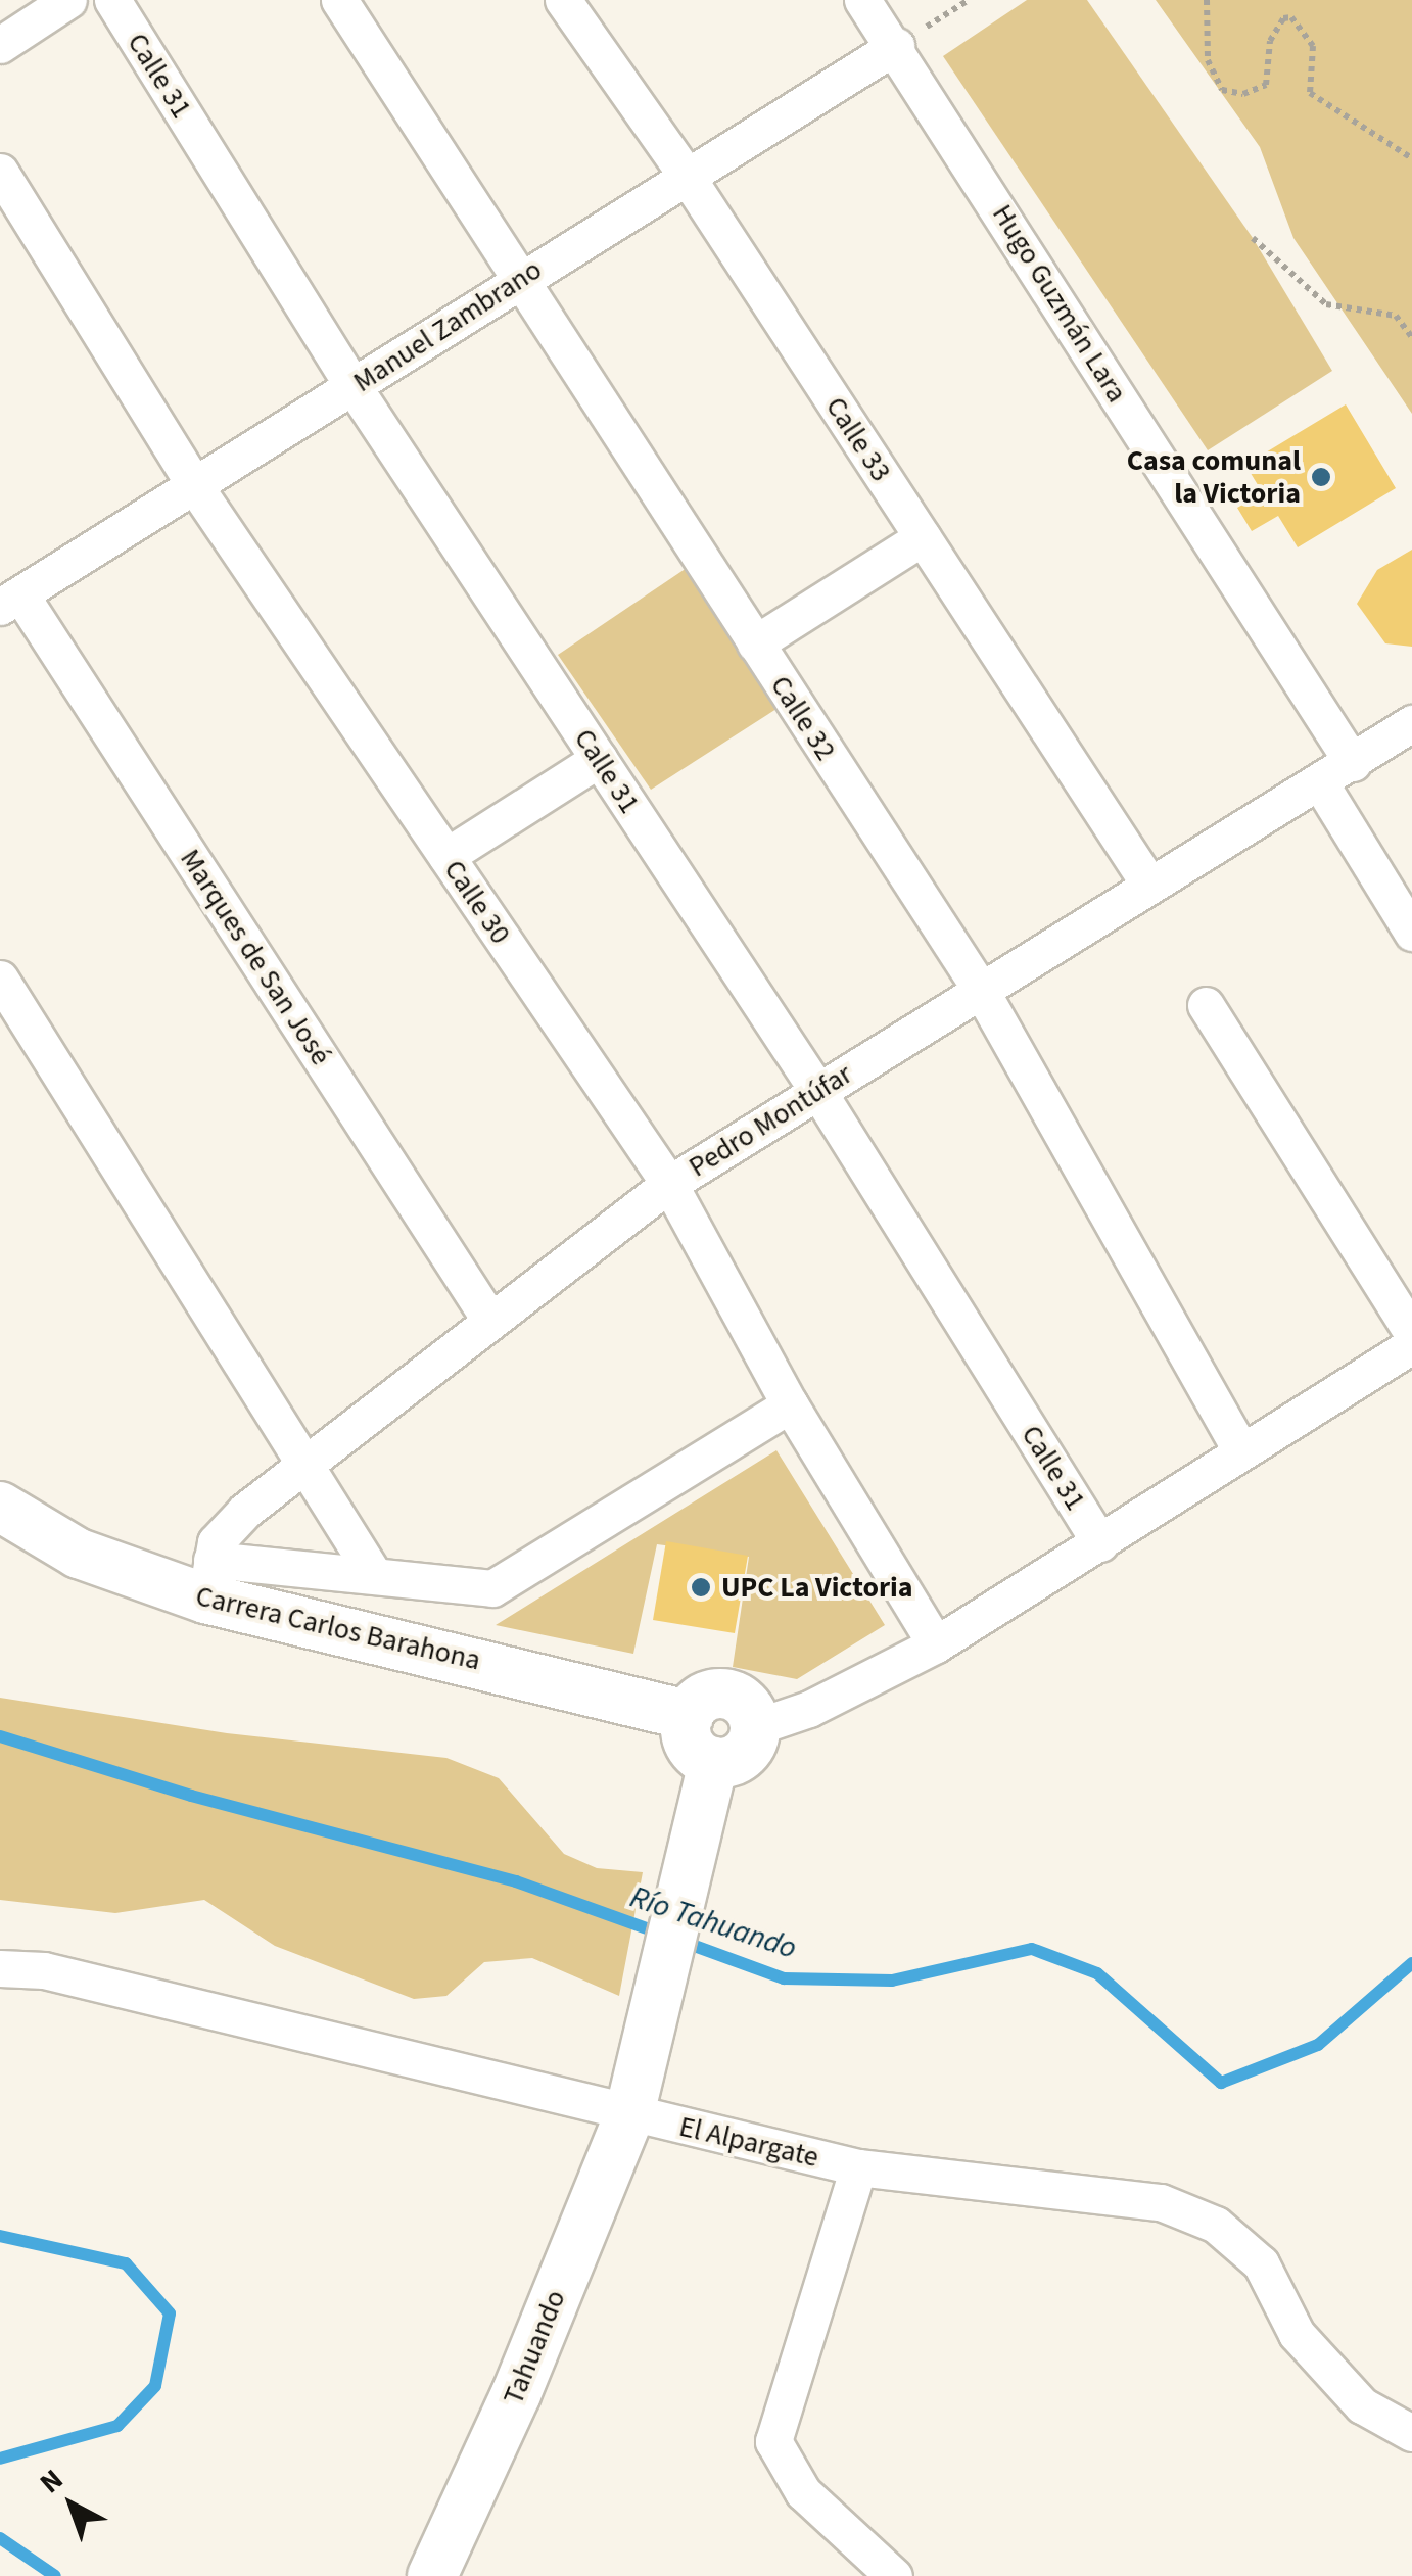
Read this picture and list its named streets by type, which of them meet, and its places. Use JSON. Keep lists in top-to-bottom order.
{
  "streets": {
    "street": [
      "Calle 31",
      "Hugo Guzmán Lara",
      "Manuel Zambrano",
      "Calle 33",
      "Calle 32",
      "Calle 30",
      "Marques de San José",
      "Pedro Montúfar",
      "Carrera Carlos Barahona",
      "El Alpargate",
      "Tahuando"
    ]
  },
  "crossings": [
    ["Calle 31", "Manuel Zambrano"],
    ["Calle 31", "Pedro Montúfar"],
    ["Hugo Guzmán Lara", "Manuel Zambrano"],
    ["Hugo Guzmán Lara", "Pedro Montúfar"],
    ["Manuel Zambrano", "Calle 33"],
    ["Manuel Zambrano", "Calle 32"],
    ["Manuel Zambrano", "Calle 30"],
    ["Manuel Zambrano", "Marques de San José"],
    ["Calle 33", "Pedro Montúfar"],
    ["Calle 32", "Pedro Montúfar"],
    ["Calle 30", "Pedro Montúfar"],
    ["Marques de San José", "Pedro Montúfar"],
    ["Pedro Montúfar", "Carrera Carlos Barahona"],
    ["Carrera Carlos Barahona", "Tahuando"],
    ["El Alpargate", "Tahuando"]
  ],
  "water": ["Río Tahuando"],
  "places": ["Casa comunal la Victoria", "UPC La Victoria"],
  "north": "top left"
}
